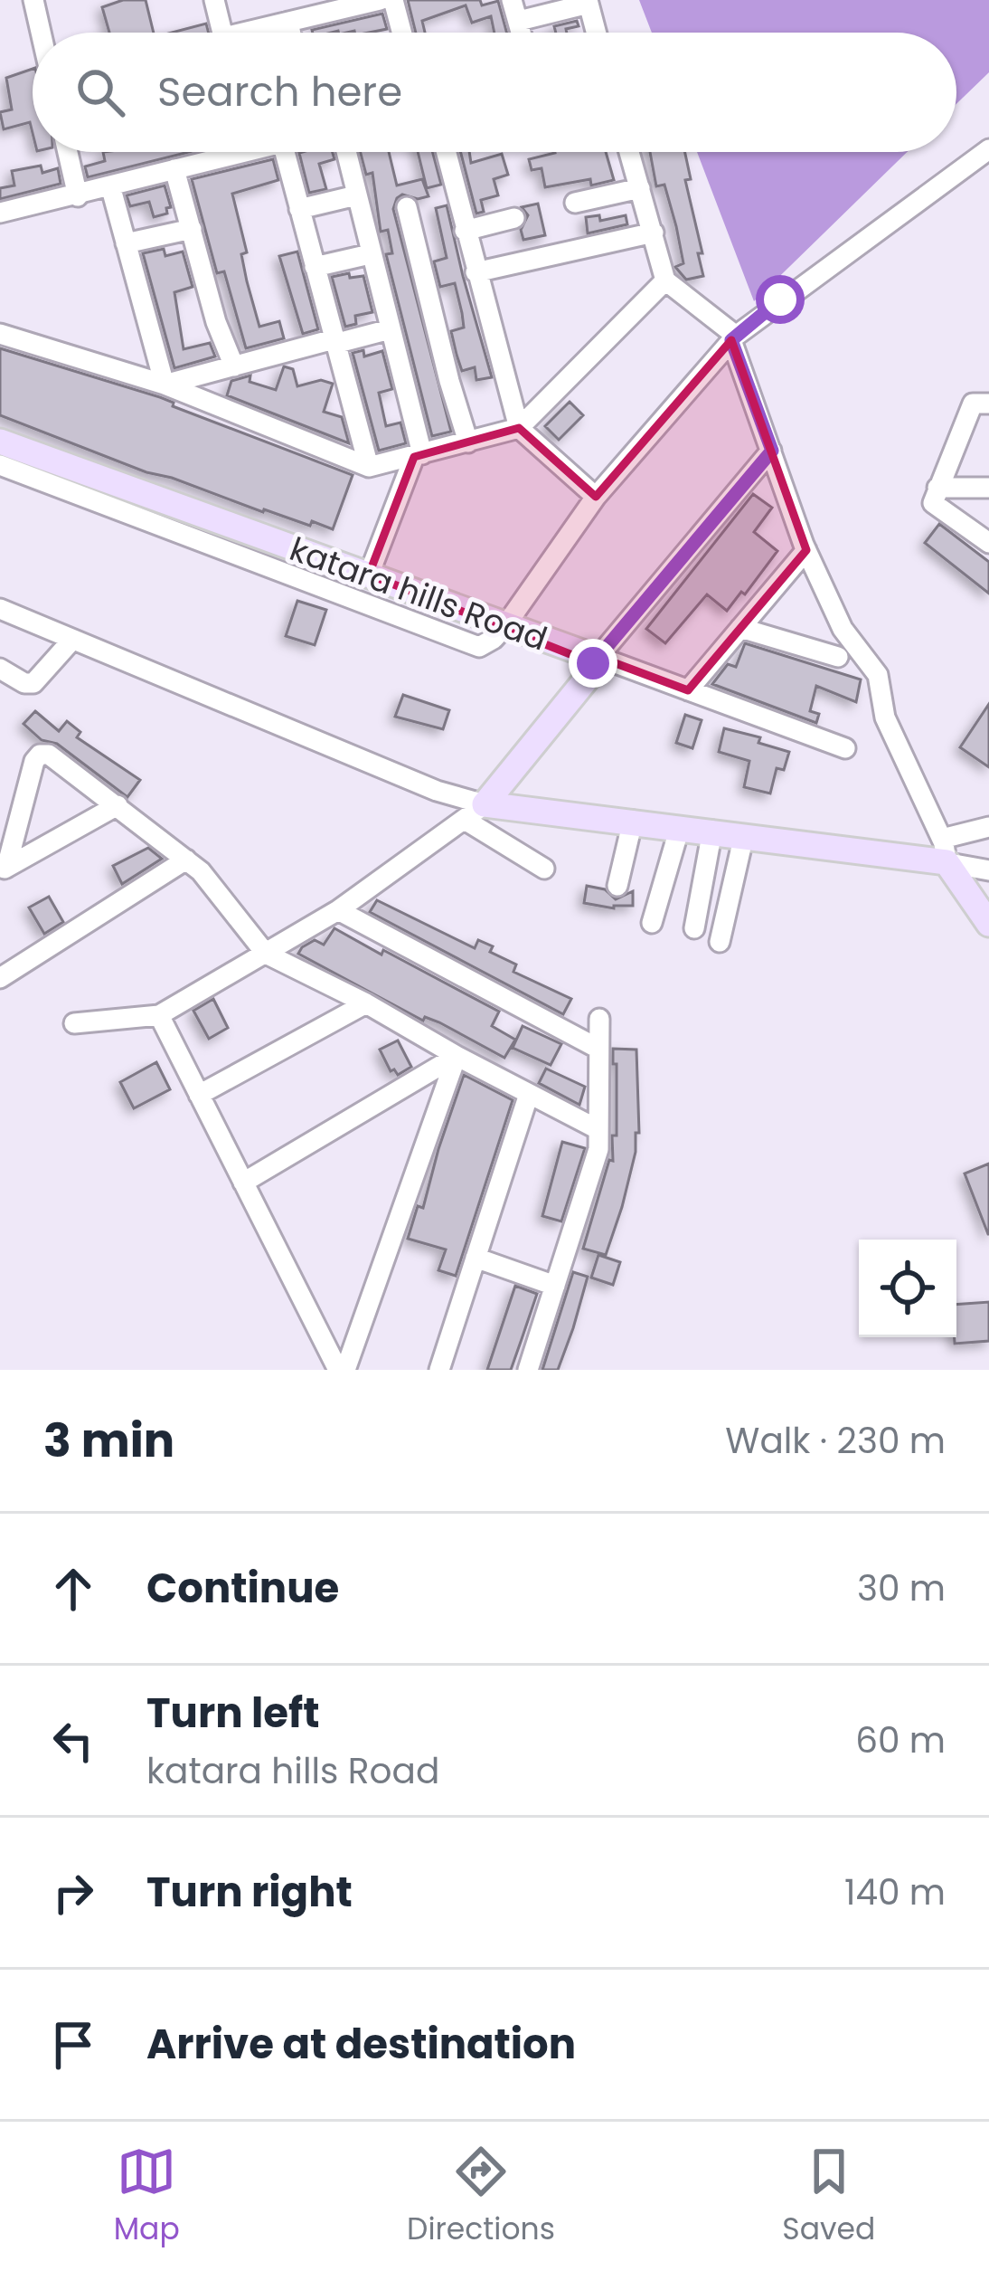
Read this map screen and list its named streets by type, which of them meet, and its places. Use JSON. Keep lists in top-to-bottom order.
{
  "streets": {
    "main road": ["katara hills Road"]
  },
  "page": {
    "search": "Search here",
    "heading": ["3 min", "Walk · 230 m"],
    "list": [
      ["Continue", "30 m"],
      ["Turn left", "katara hills Road", "60 m"],
      ["Turn right", "140 m"],
      "Arrive at destination"
    ],
    "nav": ["Map", "Directions", "Saved"]
  }
}
